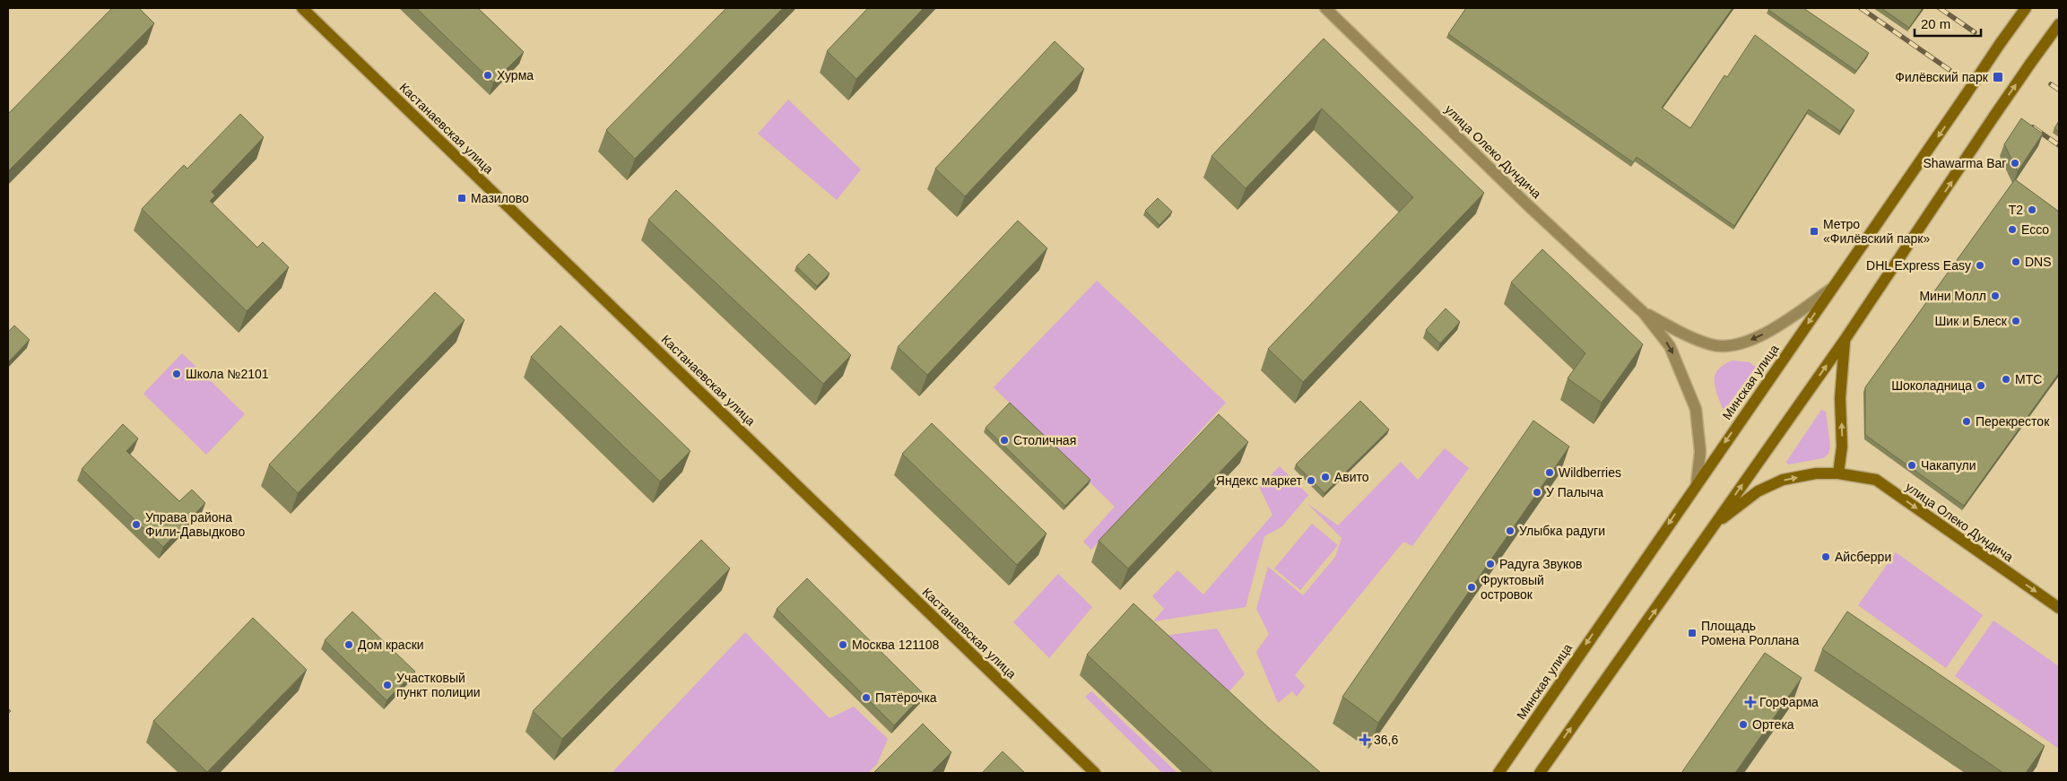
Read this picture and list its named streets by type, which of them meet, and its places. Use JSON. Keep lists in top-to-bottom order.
{
  "streets": {
    "main road": ["Кастанаевская улица", "улица Олеко Дундича", "Минская улица"]
  },
  "crossings": [
    ["улица Олеко Дундича", "Минская улица"]
  ],
  "places": {
    "other": [
      "Хурма",
      "Shawarma Bar",
      "T2",
      "Ecco",
      "DNS",
      "DHL Express Easy",
      "Мини Молл",
      "Шик и Блеск",
      "Школа №2101",
      "МТС",
      "Шоколадница",
      "Перекресток",
      "Столичная",
      "Чакапули",
      "Wildberries",
      "Авито",
      "Яндекс маркет",
      "У Палыча",
      "Управа района Фили-Давыдково",
      "Улыбка радуги",
      "Айсберри",
      "Радуга Звуков",
      "Фруктовый островок",
      "Дом краски",
      "Москва 121108",
      "Участковый пункт полиции",
      "Пятёрочка",
      "Ортека"
    ],
    "transit": [
      "Филёвский парк",
      "Мазилово",
      "Метро «Филёвский парк»",
      "Площадь Ромена Роллана"
    ],
    "health": ["ГорФарма", "36,6"]
  },
  "scale_bar": "20 m"
}
